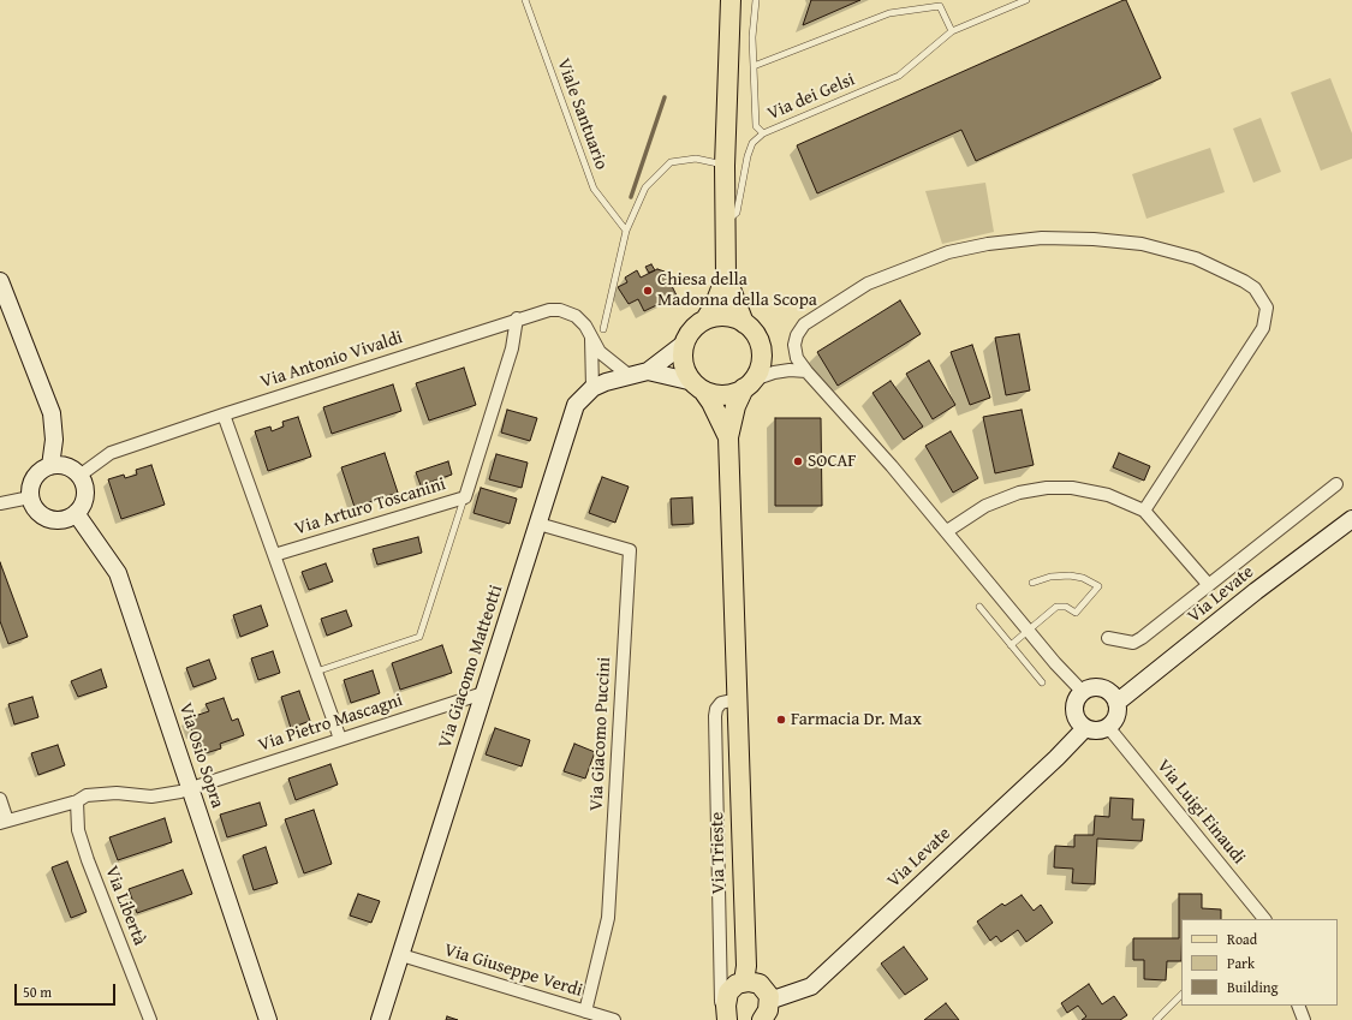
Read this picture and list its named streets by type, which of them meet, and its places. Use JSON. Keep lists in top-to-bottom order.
{
  "streets": {
    "main road": ["Via Trieste"],
    "street": [
      "Via Antonio Vivaldi",
      "Via Arturo Toscanini",
      "Via Levate",
      "Via Giacomo Matteotti",
      "Via Pietro Mascagni",
      "Via Giacomo Puccini",
      "Via Osio Sopra",
      "Via Luigi Einaudi",
      "Via Libertà",
      "Via Giuseppe Verdi"
    ],
    "lane": ["Via dei Gelsi", "Viale Santuario"]
  },
  "crossings": [
    ["Via Antonio Vivaldi", "Via Arturo Toscanini"],
    ["Via Antonio Vivaldi", "Via Giacomo Matteotti"],
    ["Via Antonio Vivaldi", "Via Osio Sopra"],
    ["Via Levate", "Via Luigi Einaudi"],
    ["Via Giacomo Matteotti", "Via Pietro Mascagni"],
    ["Via Giacomo Matteotti", "Via Giacomo Puccini"],
    ["Via Giacomo Matteotti", "Via Giuseppe Verdi"],
    ["Via Pietro Mascagni", "Via Osio Sopra"],
    ["Via Pietro Mascagni", "Via Libertà"],
    ["Via Giacomo Puccini", "Via Giuseppe Verdi"]
  ],
  "places": ["Chiesa della Madonna della Scopa", "SOCAF", "Farmacia Dr. Max"],
  "legend": ["Road", "Park", "Building"],
  "scale_bar": "50 m"
}
